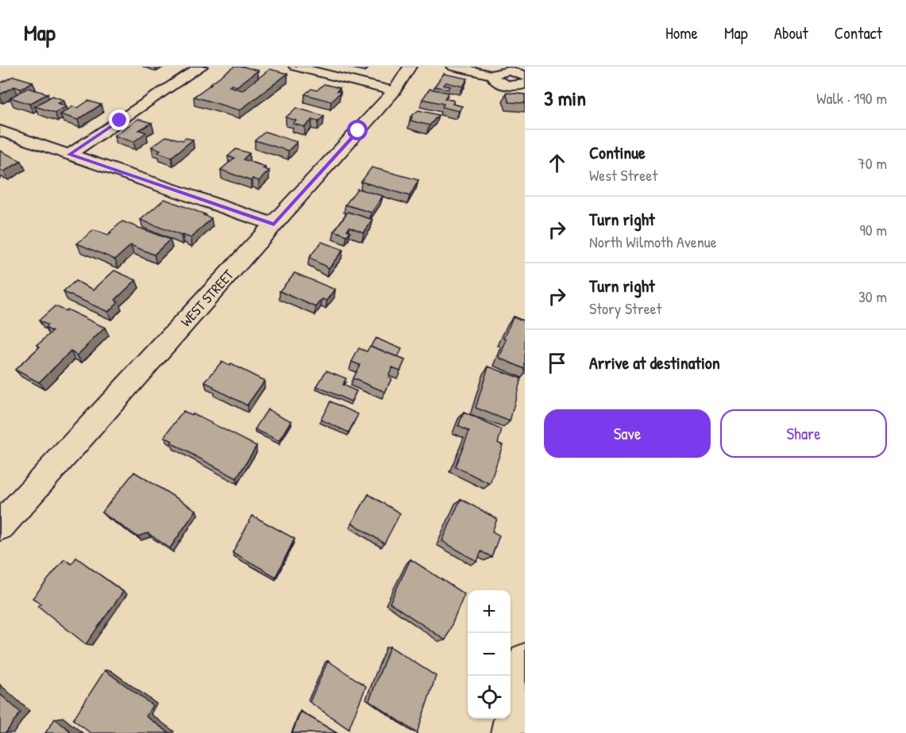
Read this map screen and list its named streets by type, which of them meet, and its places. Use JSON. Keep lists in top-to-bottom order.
{
  "streets": {
    "street": ["WEST STREET"]
  },
  "page": {
    "header": "Map",
    "nav": [
      "Home",
      "Map",
      "About",
      "Contact"
    ],
    "heading": ["3 min", "Walk · 190 m"],
    "list": [
      ["Continue", "West Street", "70 m"],
      ["Turn right", "North Wilmoth Avenue", "90 m"],
      ["Turn right", "Story Street", "30 m"],
      "Arrive at destination"
    ],
    "buttons": ["Save", "Share"],
    "map_buttons": ["+", "−"]
  }
}
